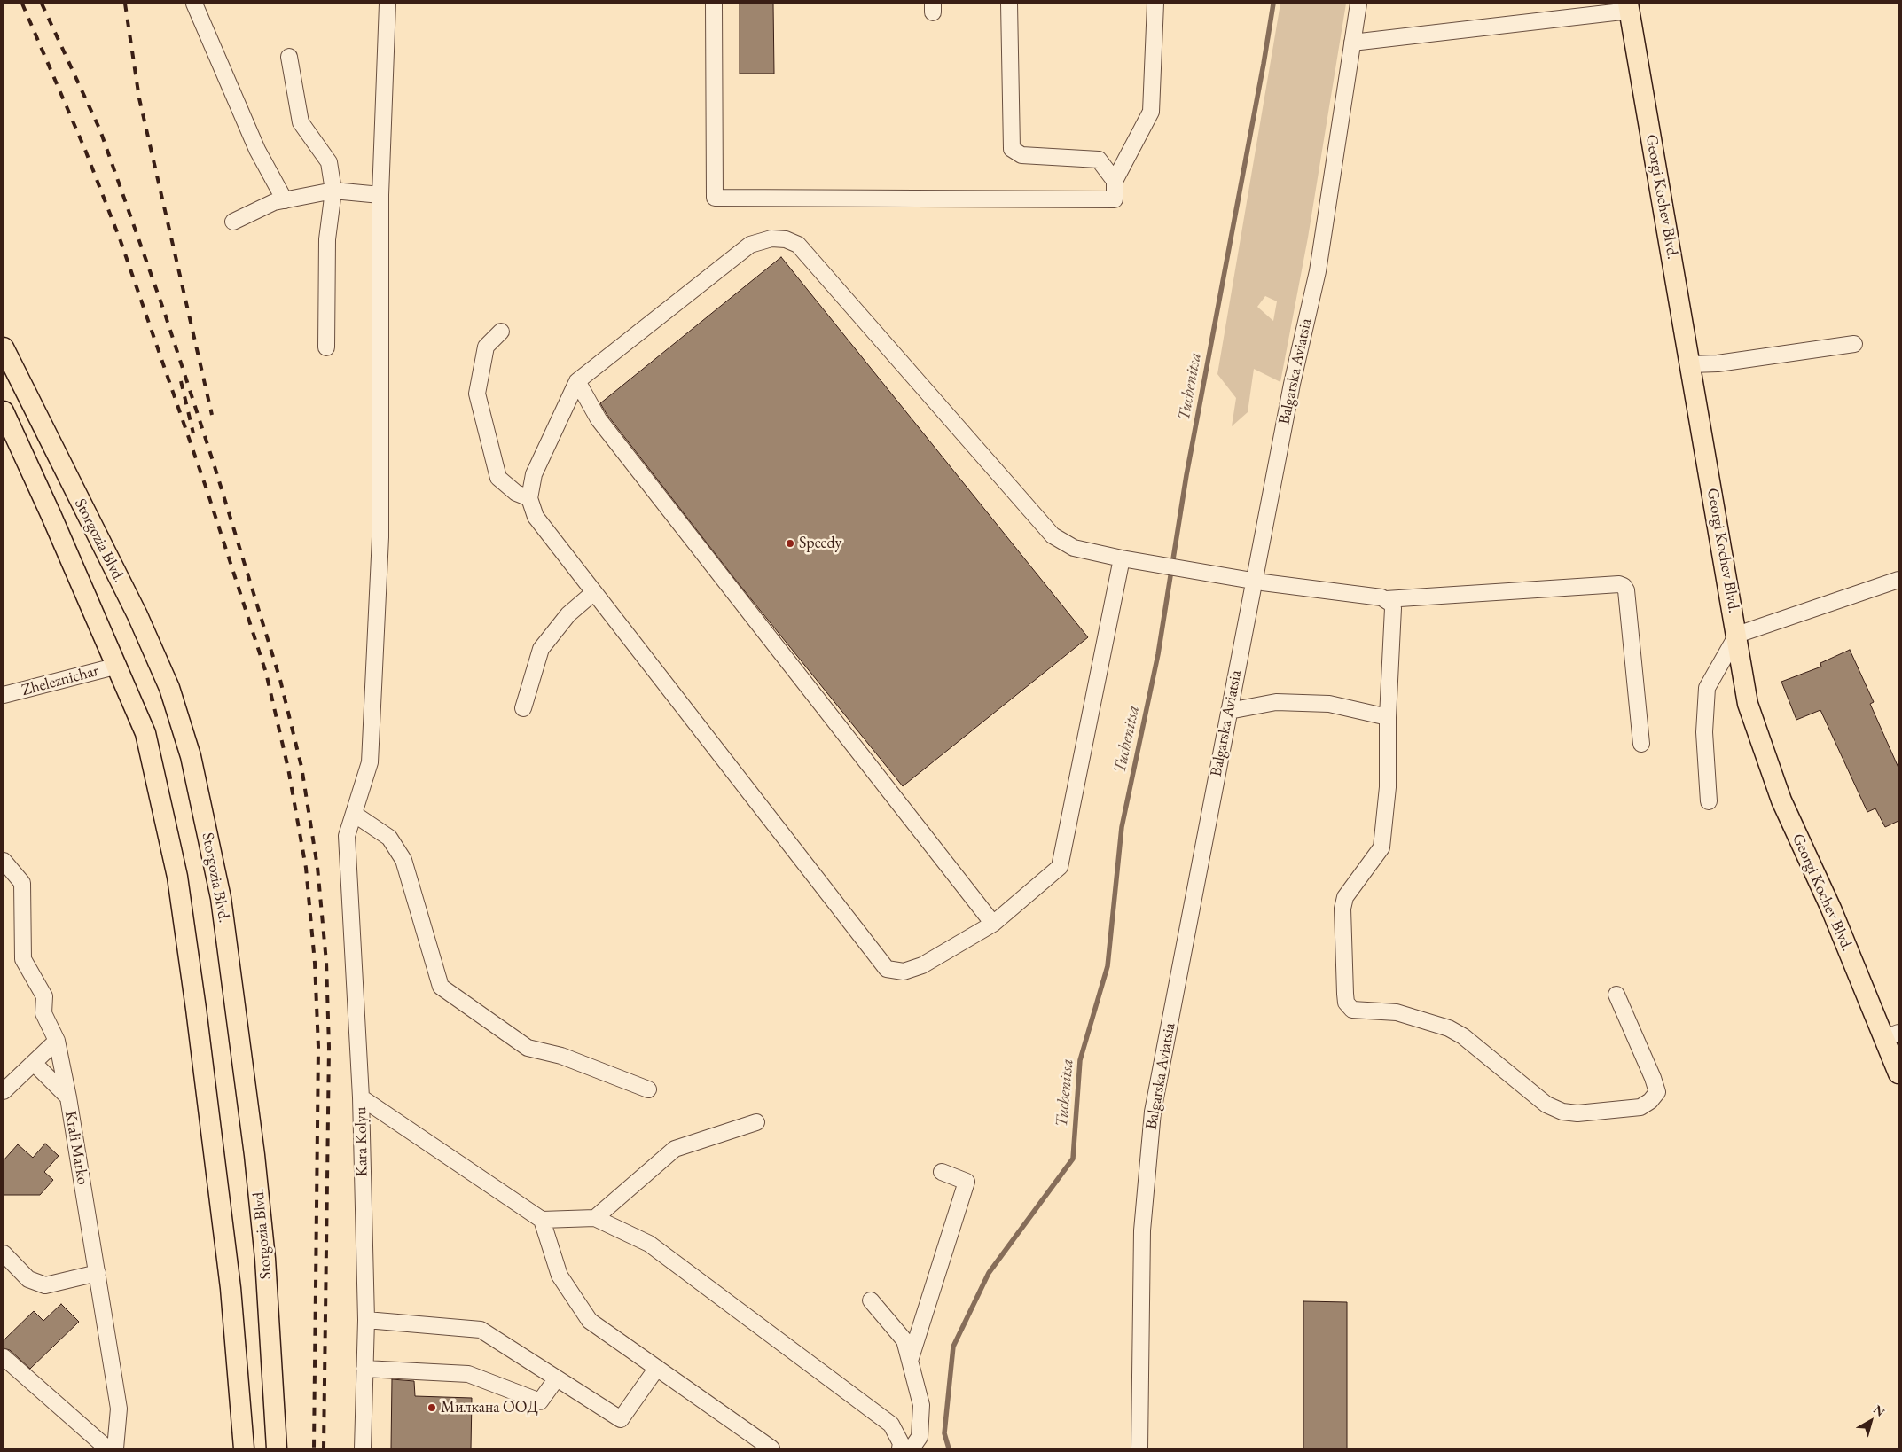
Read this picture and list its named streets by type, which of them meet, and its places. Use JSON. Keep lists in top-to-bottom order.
{
  "streets": {
    "main road": ["Georgi Kochev Blvd.", "Storgozia Blvd."],
    "street": [
      "Balgarska Aviatsia",
      "Zheleznichar",
      "Kara Kolyu",
      "Krali Marko"
    ]
  },
  "crossings": [
    ["Storgozia Blvd.", "Zheleznichar"]
  ],
  "water": ["Tuchenitsa"],
  "places": ["Speedy", "Милкана OOД"],
  "north": "top right"
}
